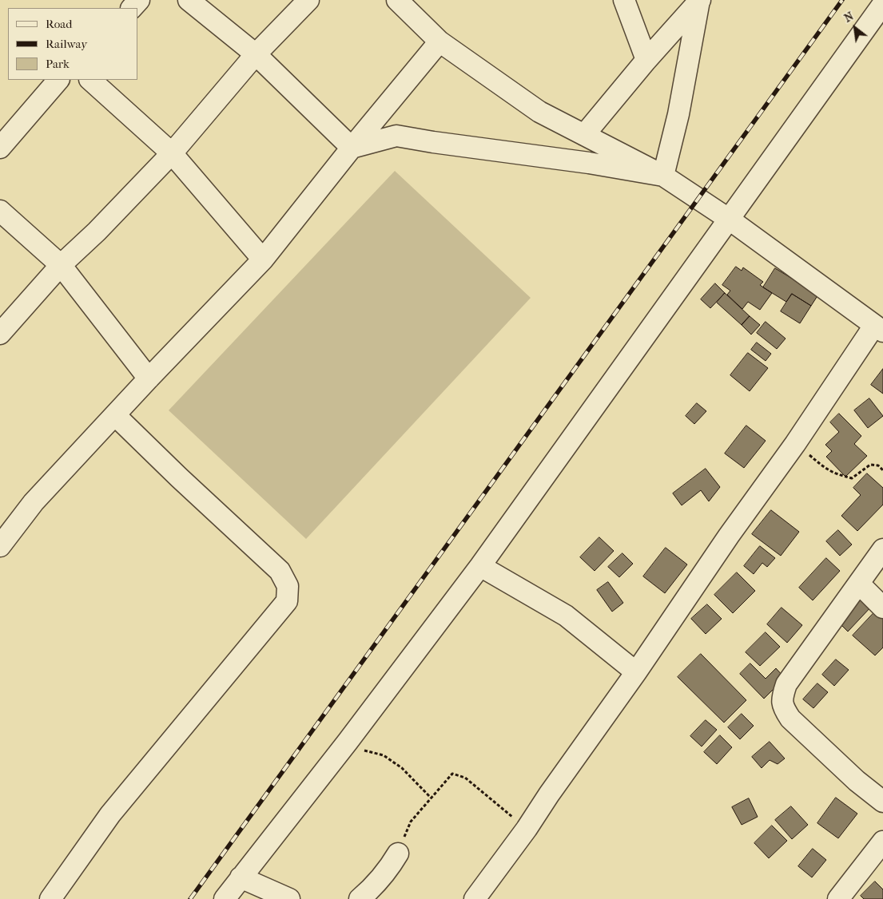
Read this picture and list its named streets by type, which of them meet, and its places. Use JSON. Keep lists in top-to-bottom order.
{
  "legend": ["Road", "Railway", "Park"],
  "north": "top left"
}
